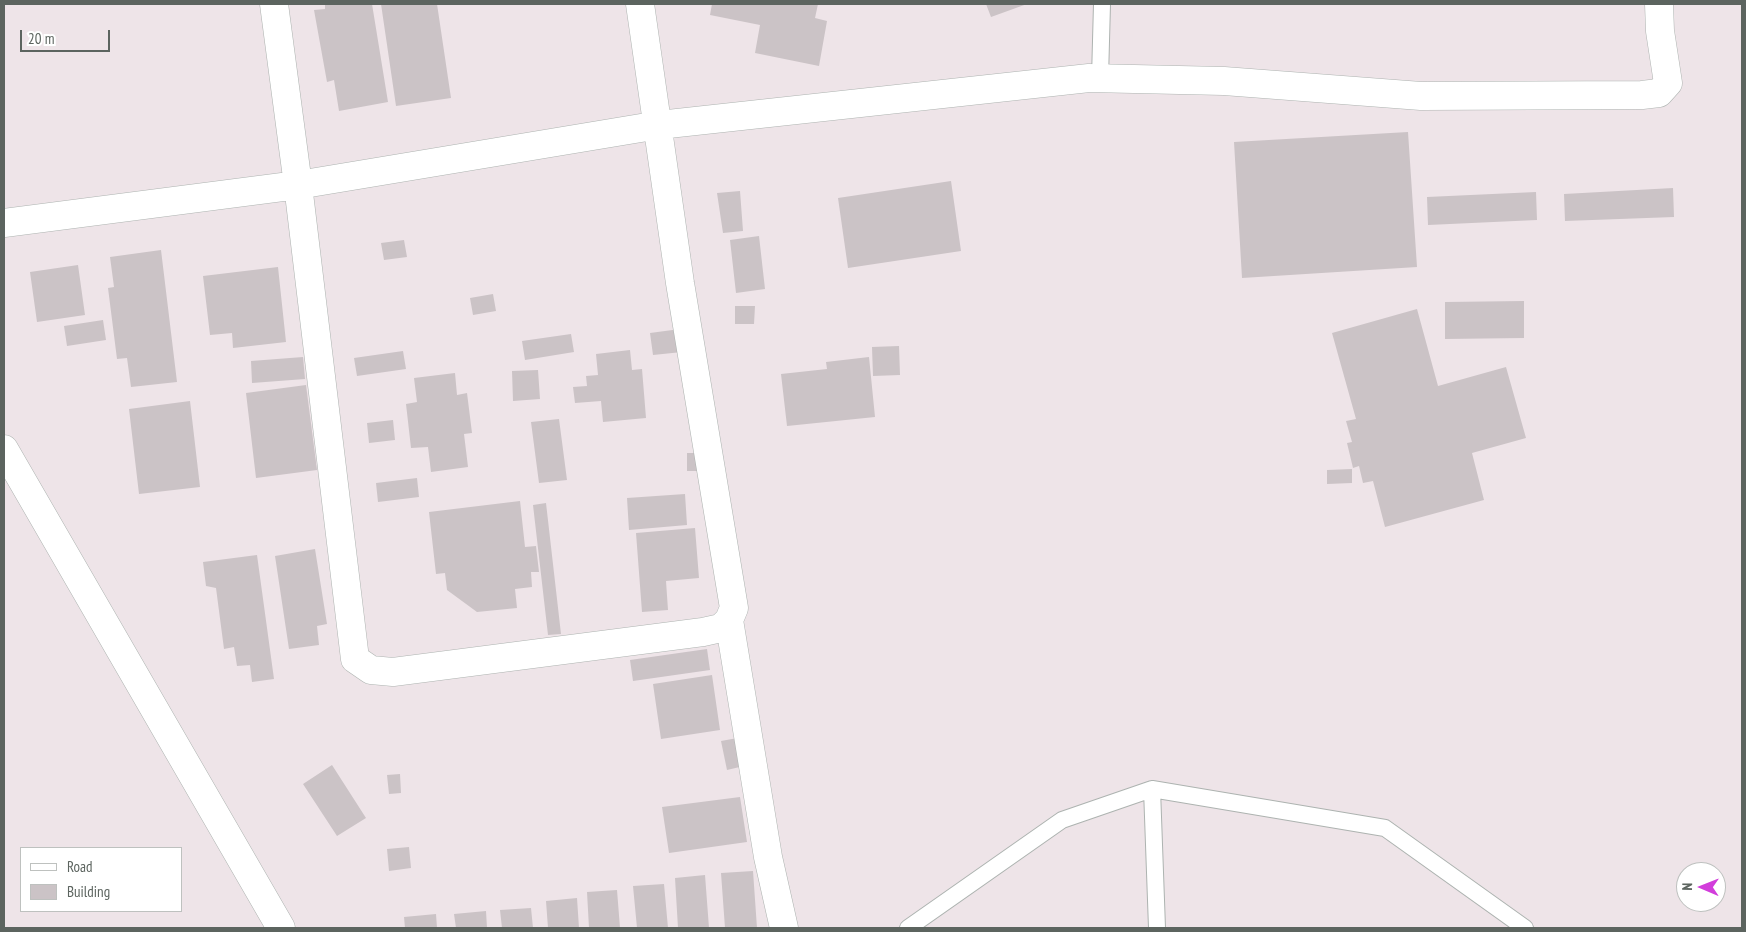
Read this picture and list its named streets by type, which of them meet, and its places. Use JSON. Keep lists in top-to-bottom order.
{
  "legend": ["Road", "Building"],
  "scale_bar": "20 m",
  "north": "left"
}
